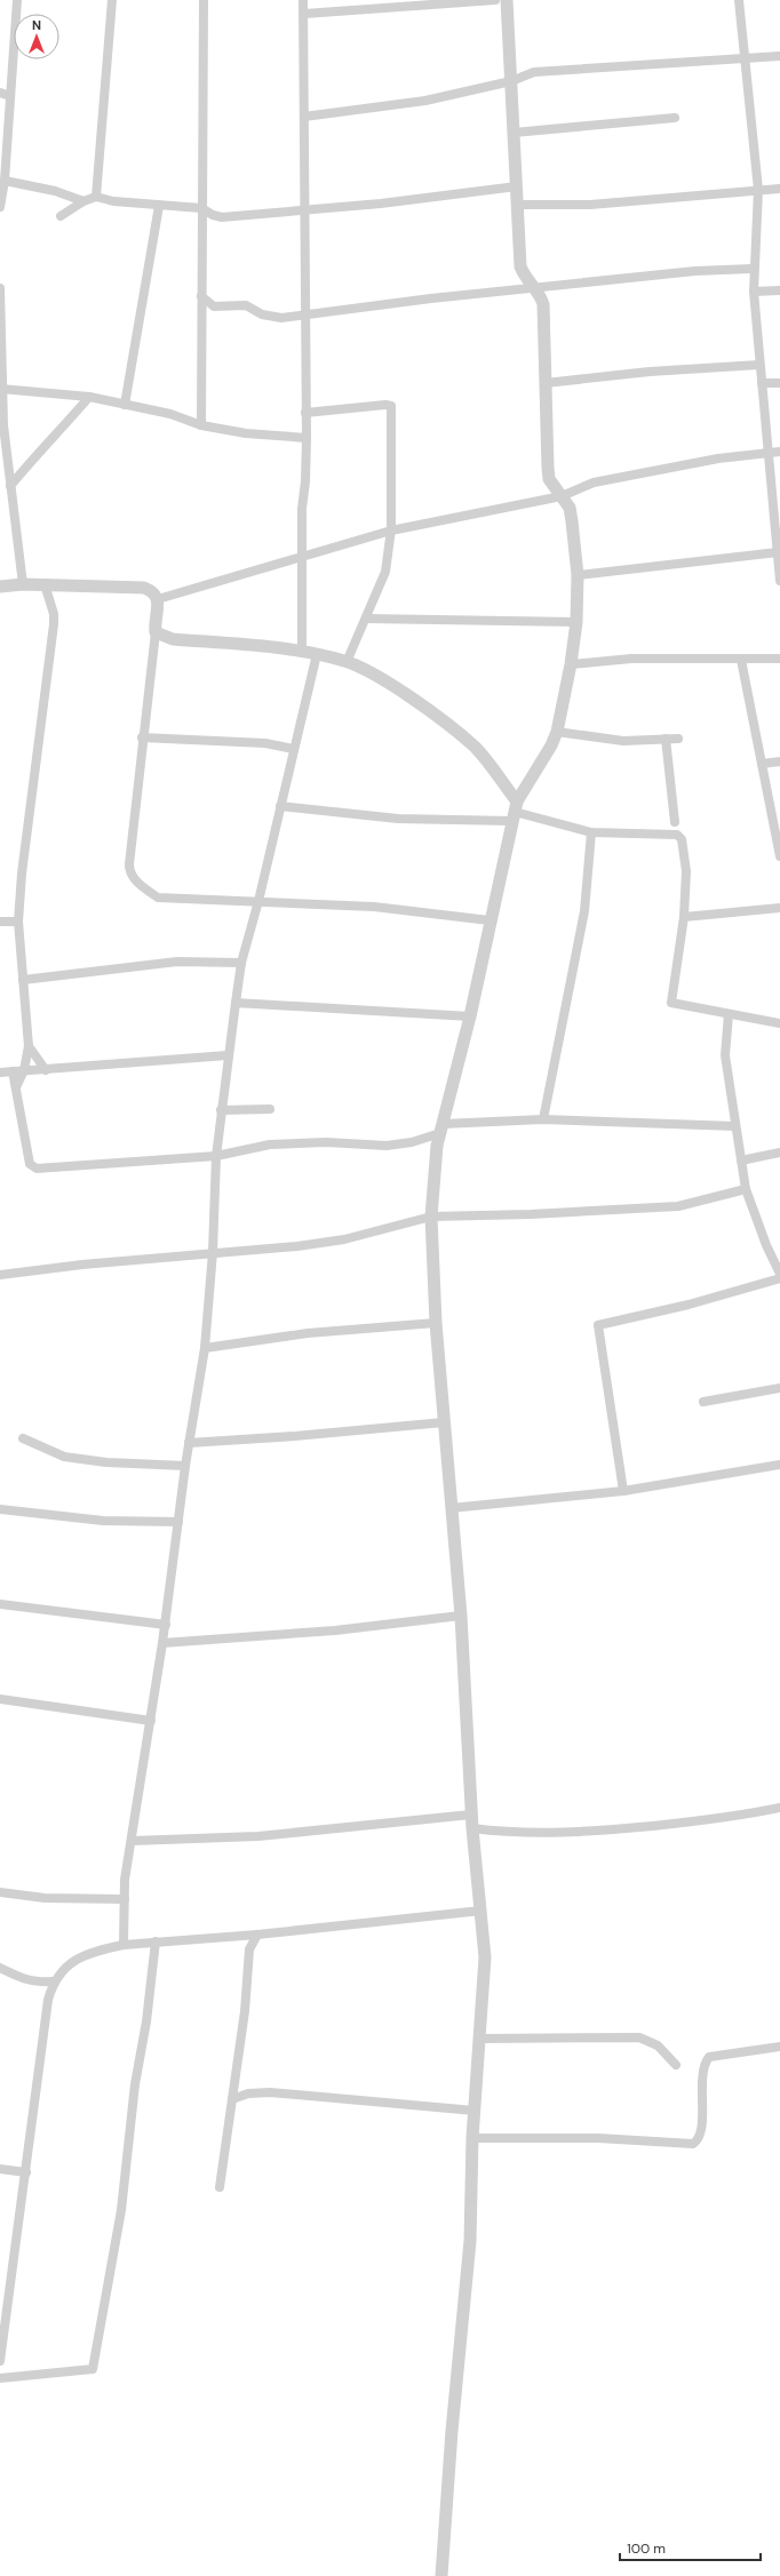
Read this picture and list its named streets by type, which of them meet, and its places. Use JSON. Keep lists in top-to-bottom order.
{
  "scale_bar": "100 m",
  "north": "top"
}
